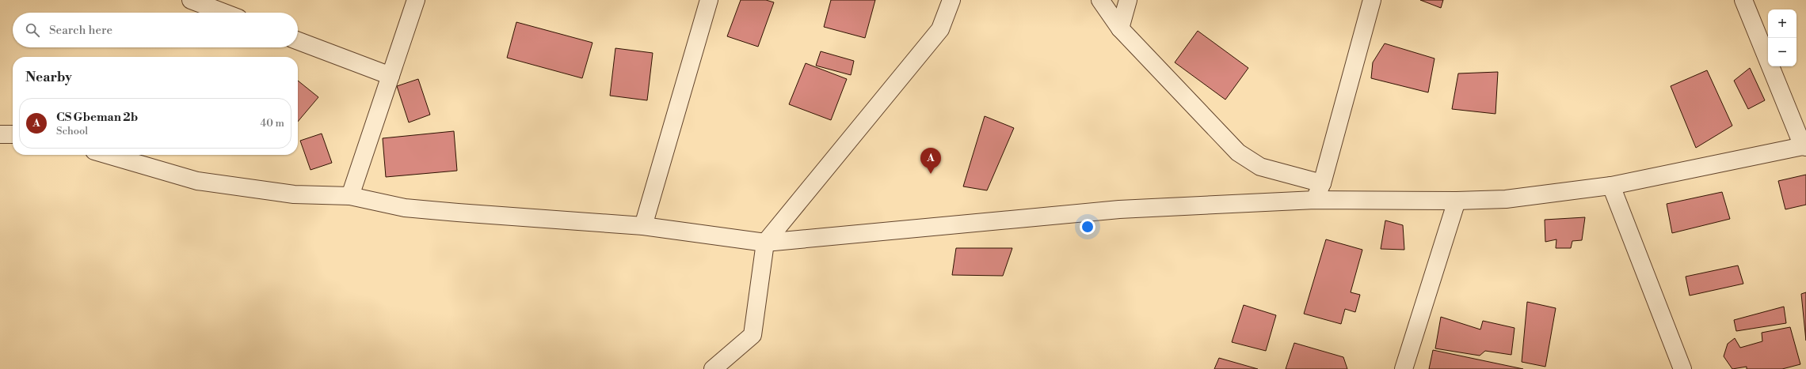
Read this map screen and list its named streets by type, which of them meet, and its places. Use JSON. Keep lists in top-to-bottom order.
{
  "page": {
    "map_buttons": ["+", "−"],
    "search": "Search here",
    "heading": "Nearby",
    "list": [
      {
        "mark": "A",
        "name": "CS Gbeman 2b",
        "note": "School",
        "value": "40 m"
      }
    ],
    "pins": "A"
  }
}
